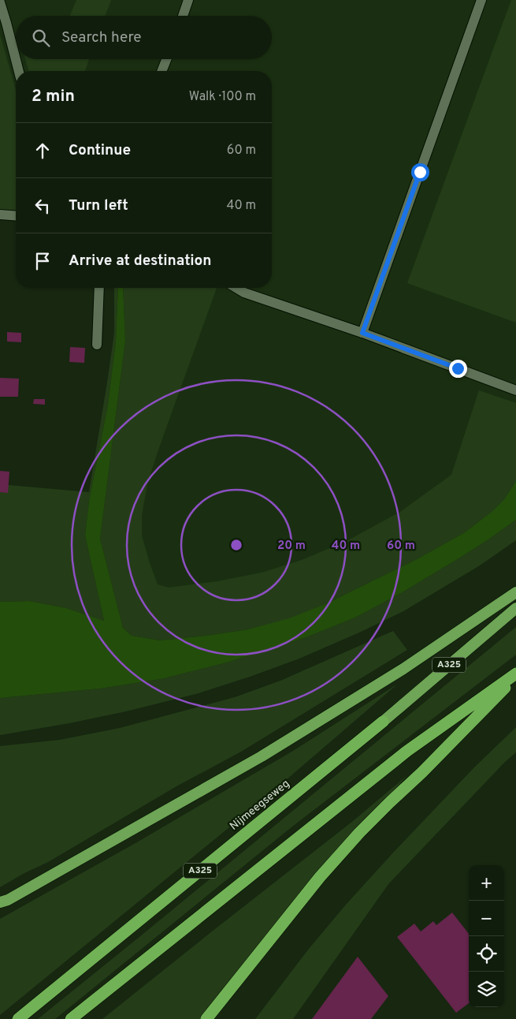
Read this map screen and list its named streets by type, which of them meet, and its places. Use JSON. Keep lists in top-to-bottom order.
{
  "streets": {
    "highway": ["A325", "Nijmeegseweg"]
  },
  "page": {
    "search": "Search here",
    "heading": ["2 min", "Walk · 100 m"],
    "list": [
      ["Continue", "60 m"],
      ["Turn left", "40 m"],
      "Arrive at destination"
    ],
    "map_buttons": ["+", "−"]
  },
  "rings": ["20 m", "40 m", "60 m"]
}
